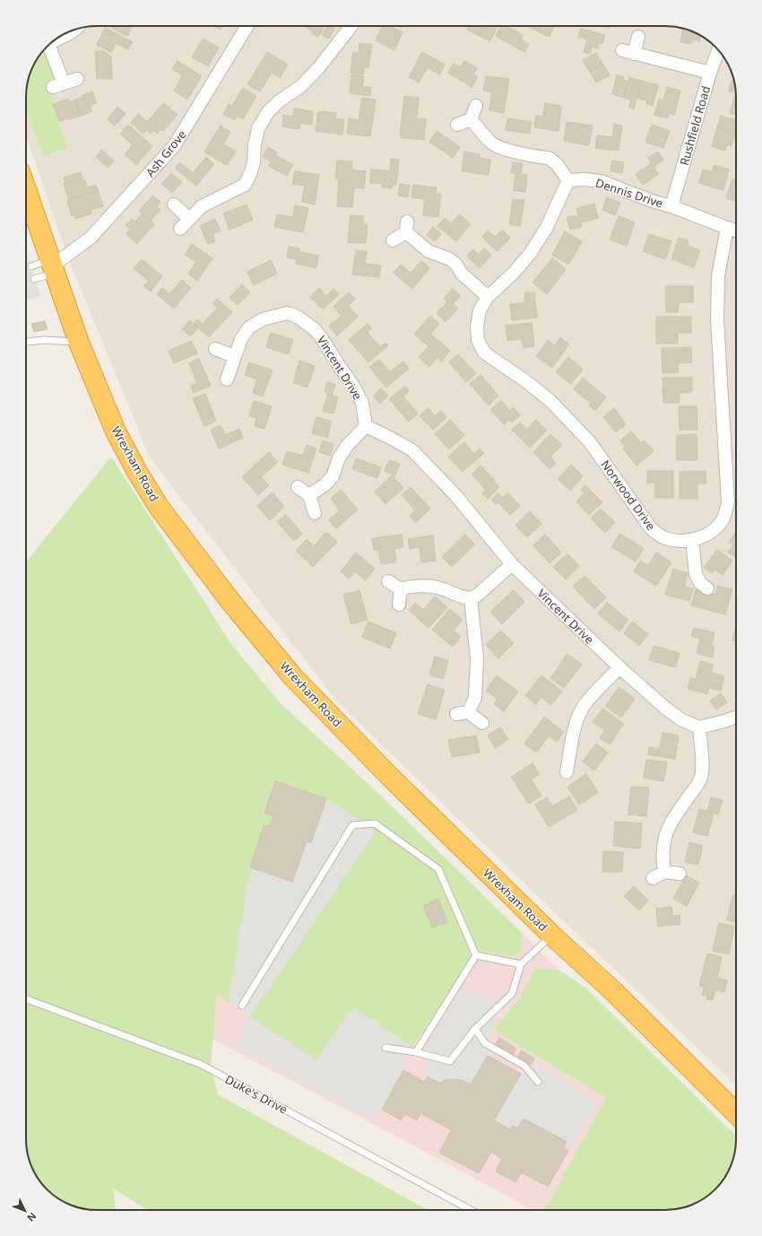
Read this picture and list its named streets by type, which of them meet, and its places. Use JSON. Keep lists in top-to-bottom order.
{
  "streets": {
    "highway": ["Wrexham Road"],
    "street": [
      "Rushfield Road",
      "Ash Grove",
      "Dennis Drive",
      "Vincent Drive",
      "Norwood Drive"
    ],
    "lane": ["Duke's Drive"]
  },
  "crossings": [
    ["Rushfield Road", "Dennis Drive"],
    ["Ash Grove", "Wrexham Road"],
    ["Dennis Drive", "Norwood Drive"]
  ],
  "north": "bottom right"
}
